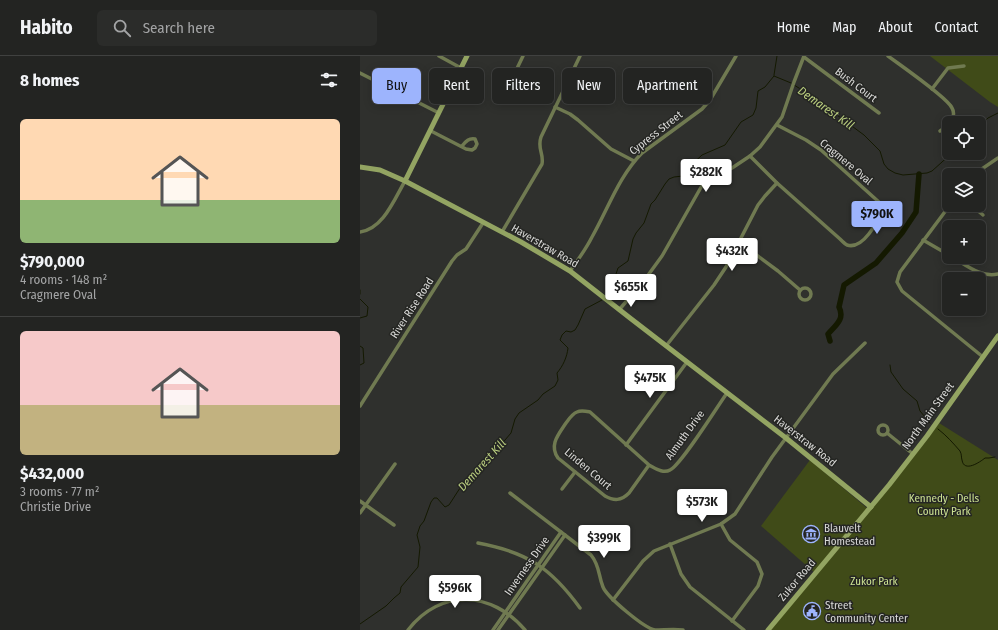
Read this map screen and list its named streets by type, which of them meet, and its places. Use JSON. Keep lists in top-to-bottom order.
{
  "streets": {
    "street": [
      "Bush Court",
      "Cypress Street",
      "Cragmere Oval",
      "Haverstraw Road",
      "River Rise Road",
      "North Main Street",
      "Almuth Drive",
      "Linden Court",
      "Inverness Drive",
      "Zukor Road"
    ]
  },
  "crossings": [
    ["Cypress Street", "Haverstraw Road"],
    ["Haverstraw Road", "River Rise Road"],
    ["Haverstraw Road", "North Main Street"],
    ["Haverstraw Road", "Almuth Drive"],
    ["Haverstraw Road", "Zukor Road"],
    ["North Main Street", "Zukor Road"],
    ["Almuth Drive", "Linden Court"]
  ],
  "water": ["Demarest Kill"],
  "parks": ["Kennedy - Dells County Park", "Zukor Park"],
  "places": {
    "museum": ["Blauvelt Homestead"],
    "public building": ["Street Community Center"]
  },
  "page": {
    "header": "Habito",
    "search": "Search here",
    "nav": [
      "Home",
      "Map",
      "About",
      "Contact"
    ],
    "heading": "8 homes",
    "chip": [
      "Buy",
      "Rent",
      "Filters",
      "New",
      "Apartment"
    ],
    "list": [
      {
        "name": "$790,000",
        "note": "4 rooms · 148 m² · Cragmere Oval"
      },
      {
        "name": "$432,000",
        "note": "3 rooms · 77 m² · Christie Drive"
      }
    ],
    "map_buttons": ["+", "−"],
    "price": [
      "$282K",
      "$790K",
      "$432K",
      "$655K",
      "$475K",
      "$573K",
      "$399K",
      "$596K"
    ]
  }
}
